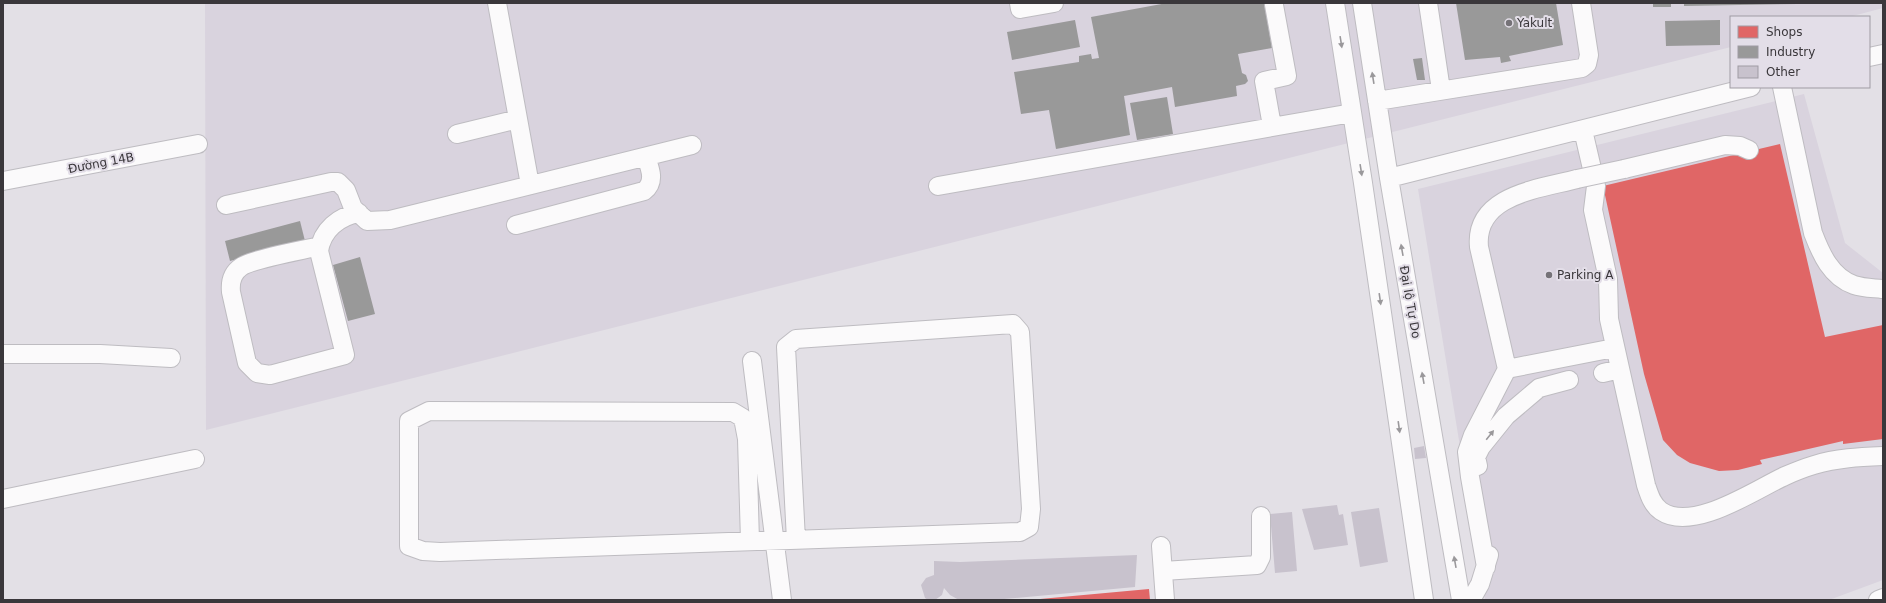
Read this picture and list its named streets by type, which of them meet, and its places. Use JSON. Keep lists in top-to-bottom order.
{
  "streets": {
    "street": ["Đường 14B", "Đại lộ Tự Do"]
  },
  "places": ["Yakult", "Parking A"],
  "legend": ["Shops", "Industry", "Other"]
}
